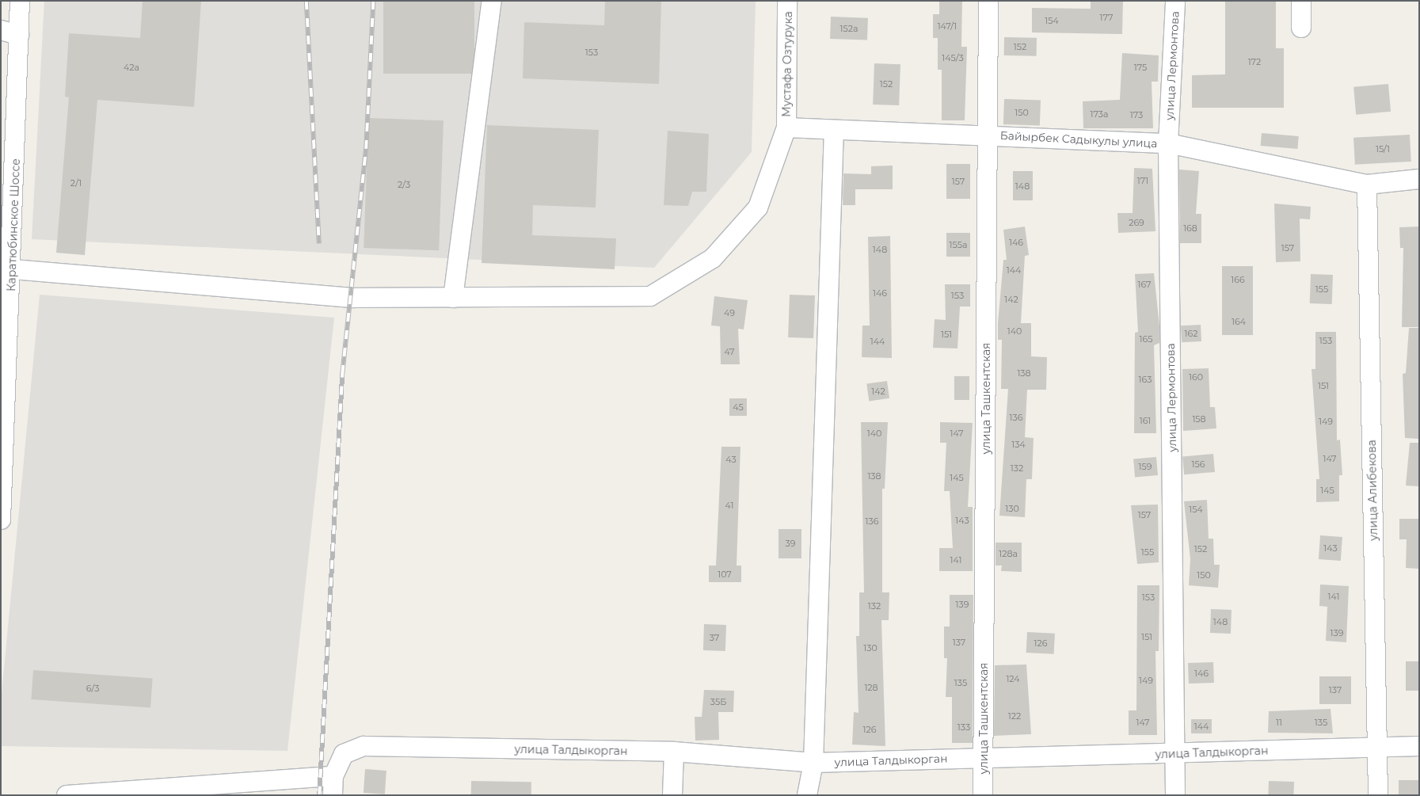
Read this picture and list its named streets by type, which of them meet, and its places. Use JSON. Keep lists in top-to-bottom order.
{
  "streets": {
    "street": [
      "Мустафа Озтурука",
      "улица Лермонтова",
      "Байырбек Садыкулы улица",
      "Каратюбинское Шоссе",
      "улица Ташкентская",
      "улица Алибекова",
      "улица Талдыкорган"
    ]
  },
  "crossings": [
    ["Мустафа Озтурука", "Байырбек Садыкулы улица"],
    ["Мустафа Озтурука", "Каратюбинское Шоссе"],
    ["улица Лермонтова", "Байырбек Садыкулы улица"],
    ["улица Лермонтова", "улица Талдыкорган"],
    ["Байырбек Садыкулы улица", "улица Ташкентская"],
    ["Байырбек Садыкулы улица", "улица Алибекова"],
    ["улица Ташкентская", "улица Талдыкорган"],
    ["улица Алибекова", "улица Талдыкорган"]
  ],
  "house_numbers": [
    "177",
    "154",
    "147/1",
    "152а",
    "152",
    "153",
    "145/3",
    "172",
    "42а",
    "175",
    "152",
    "150",
    "173а",
    "173",
    "15/1",
    "171",
    "157",
    "2/1",
    "2/3",
    "148",
    "269",
    "168",
    "146",
    "155а",
    "157",
    "148",
    "144",
    "166",
    "167",
    "155",
    "146",
    "153",
    "142",
    "49",
    "164",
    "140",
    "162",
    "151",
    "165",
    "153",
    "144",
    "47",
    "138",
    "160",
    "163",
    "151",
    "142",
    "45",
    "136",
    "158",
    "161",
    "149",
    "140",
    "147",
    "134",
    "147",
    "43",
    "156",
    "159",
    "132",
    "138",
    "145",
    "145",
    "41",
    "130",
    "154",
    "157",
    "143",
    "136",
    "39",
    "143",
    "152",
    "155",
    "128а",
    "141",
    "107",
    "150",
    "141",
    "153",
    "139",
    "132",
    "148",
    "139",
    "151",
    "37",
    "137",
    "126",
    "130",
    "146",
    "124",
    "149",
    "135",
    "128",
    "6/3",
    "137",
    "35Б",
    "122",
    "147",
    "11",
    "135",
    "144",
    "133",
    "126"
  ]
}
